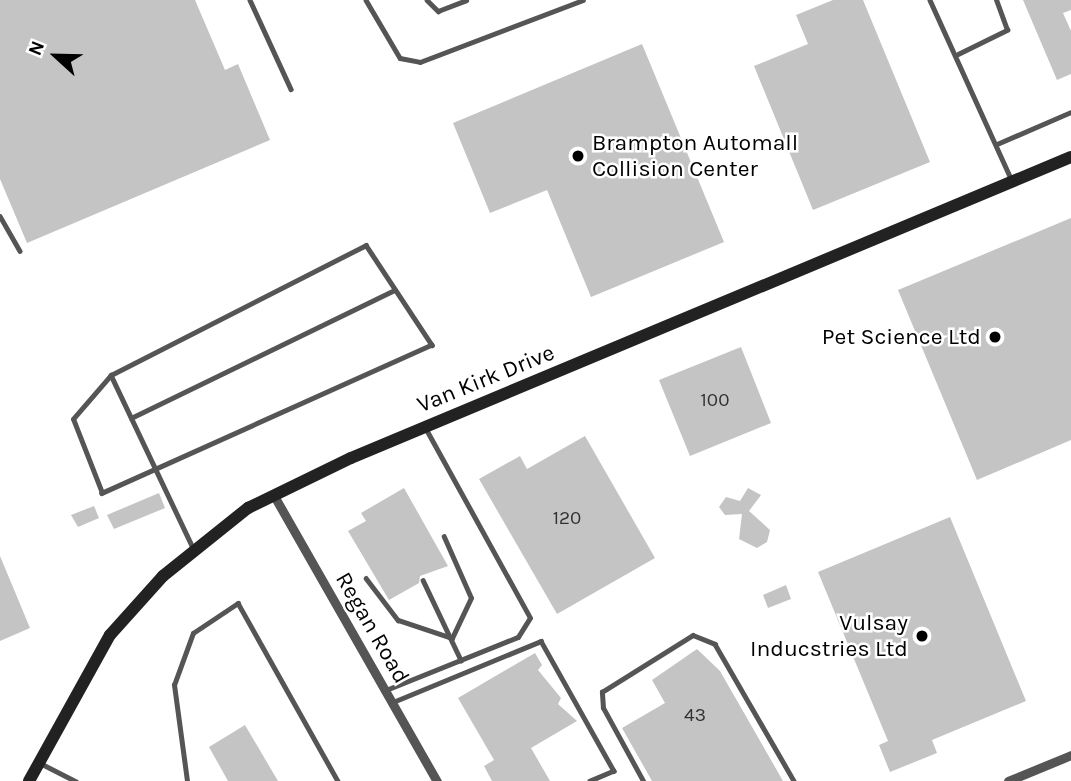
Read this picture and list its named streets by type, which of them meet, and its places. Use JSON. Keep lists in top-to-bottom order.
{
  "streets": {
    "street": ["Van Kirk Drive", "Regan Road"]
  },
  "crossings": [
    ["Van Kirk Drive", "Regan Road"]
  ],
  "places": ["Brampton Automall Collision Center", "Pet Science Ltd", "Vulsay Inducstries Ltd"],
  "house_numbers": ["100", "120", "43"],
  "north": "left"
}
